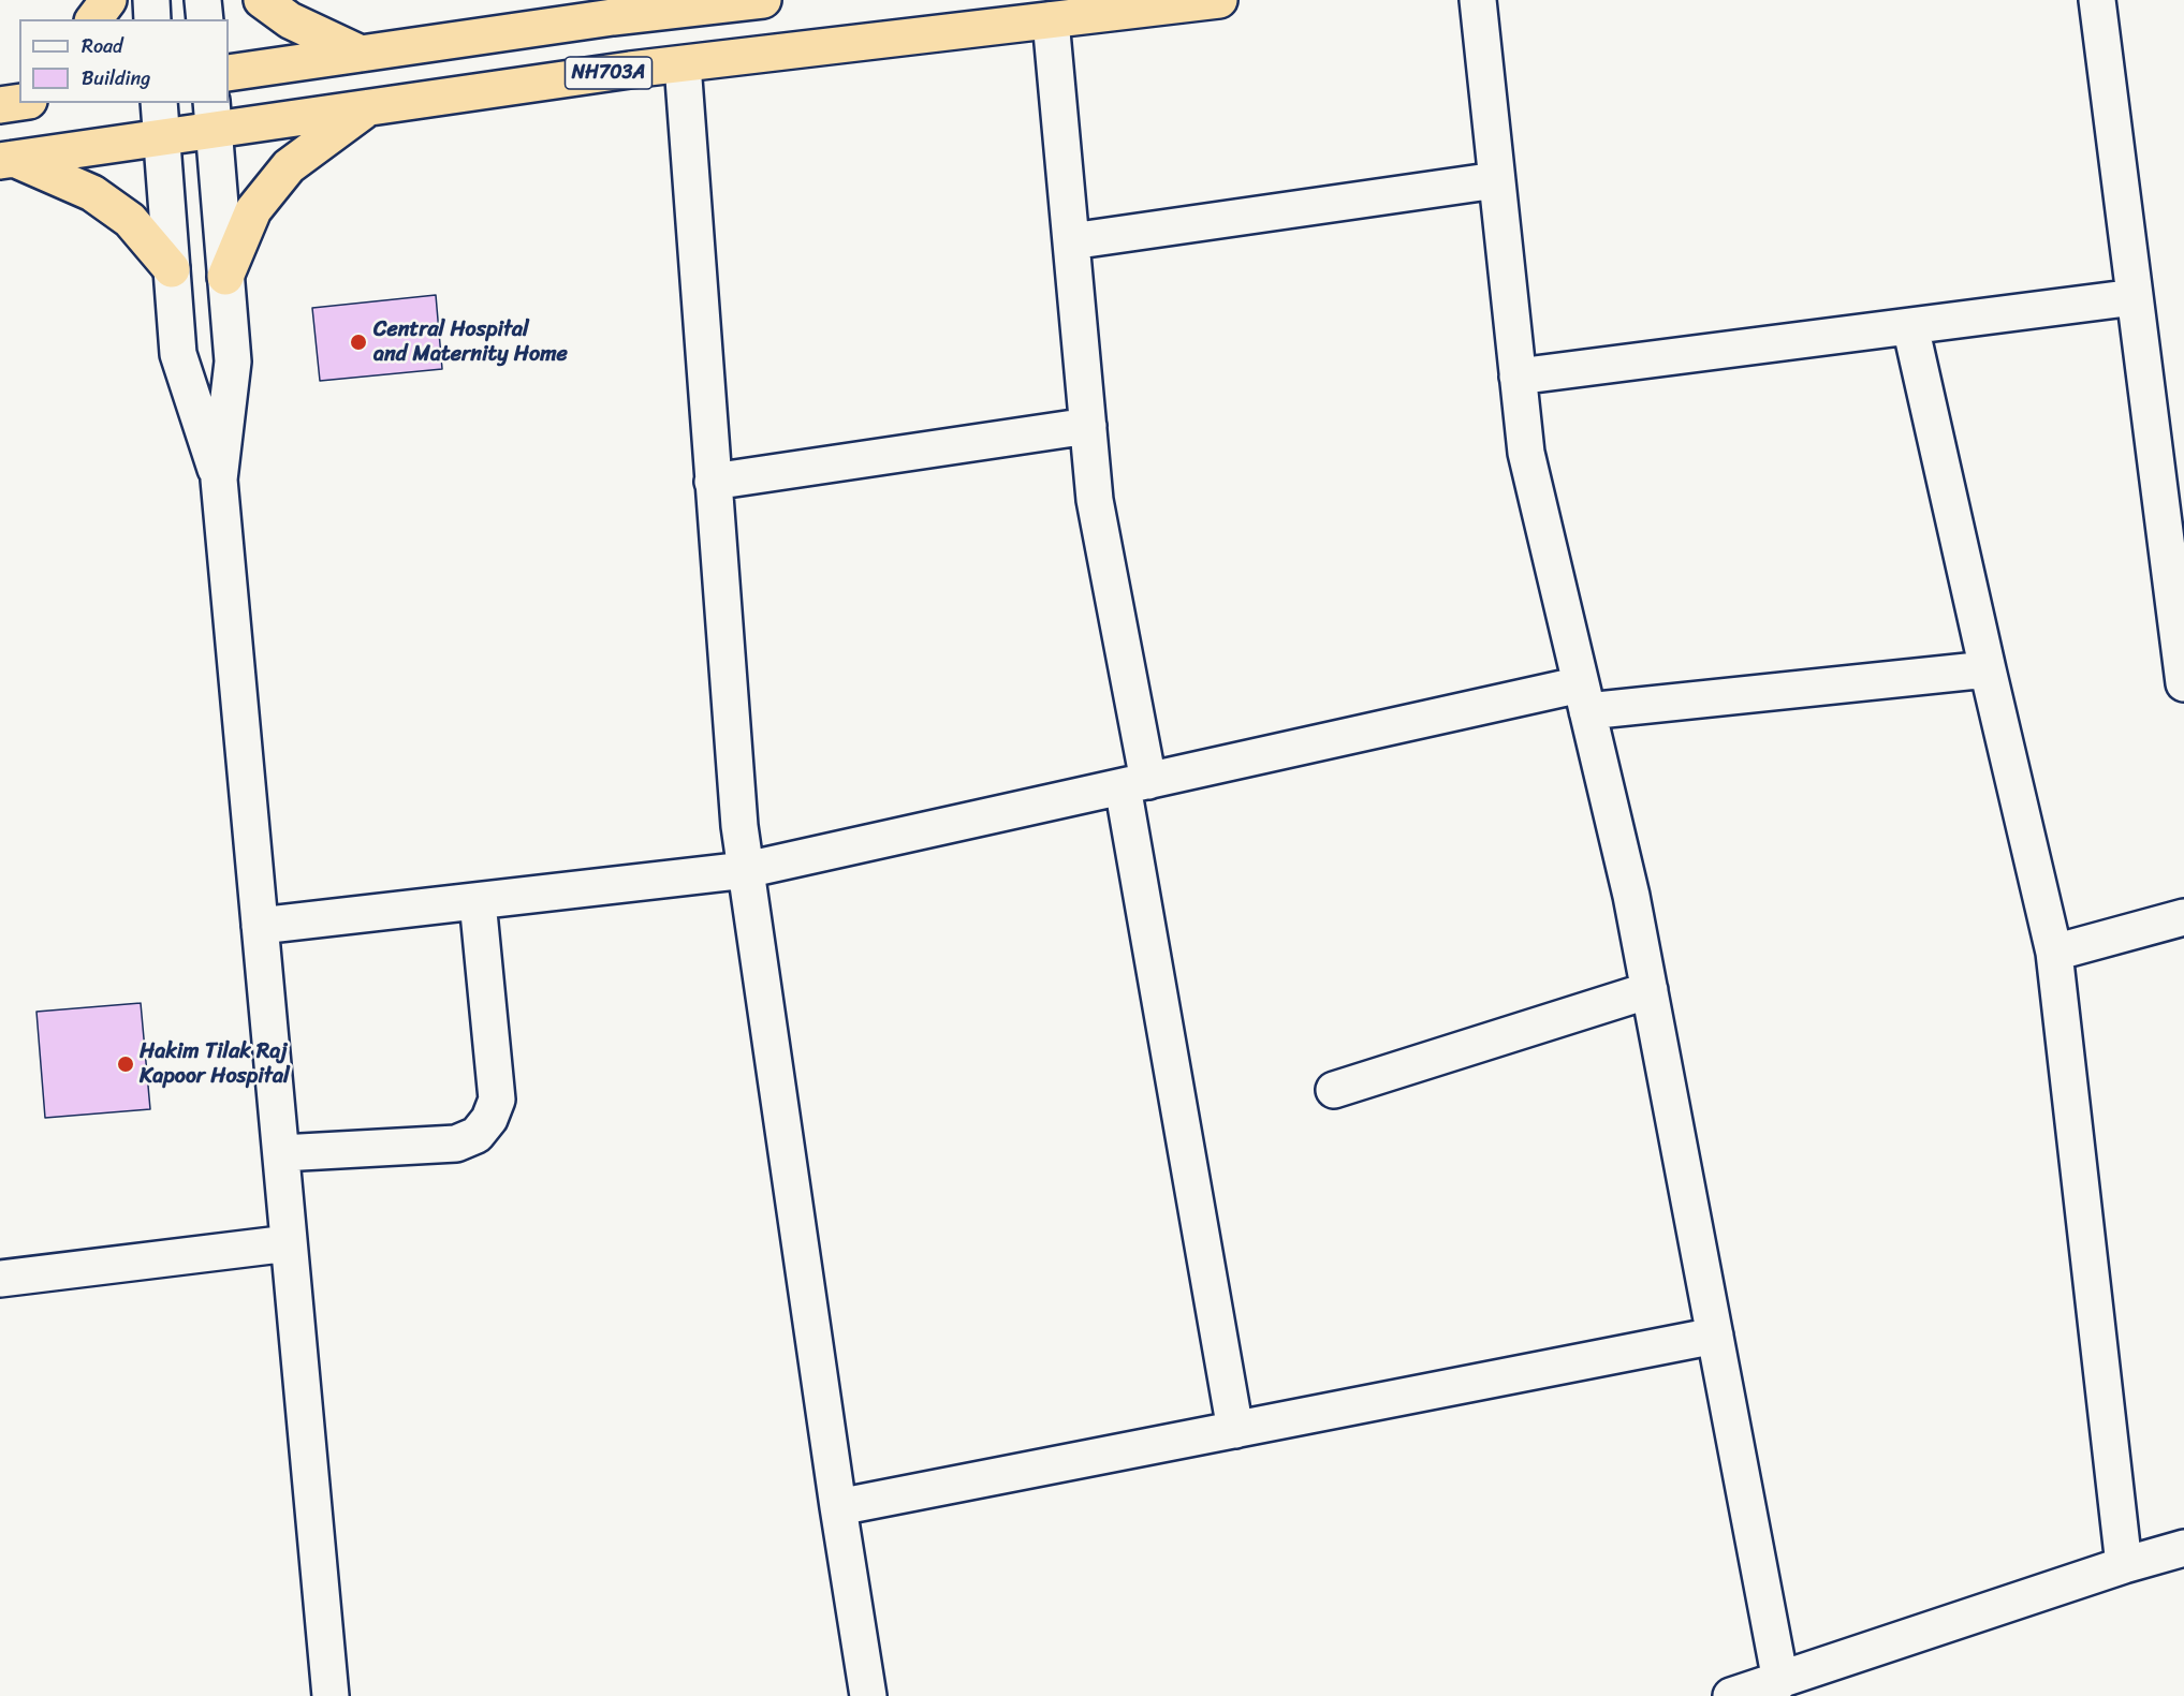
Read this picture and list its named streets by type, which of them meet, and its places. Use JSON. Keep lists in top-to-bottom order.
{
  "streets": {
    "highway": ["NH703A"]
  },
  "places": ["Central Hospital and Maternity Home", "Hakim Tilak Raj Kapoor Hospital"],
  "legend": ["Road", "Building"]
}
